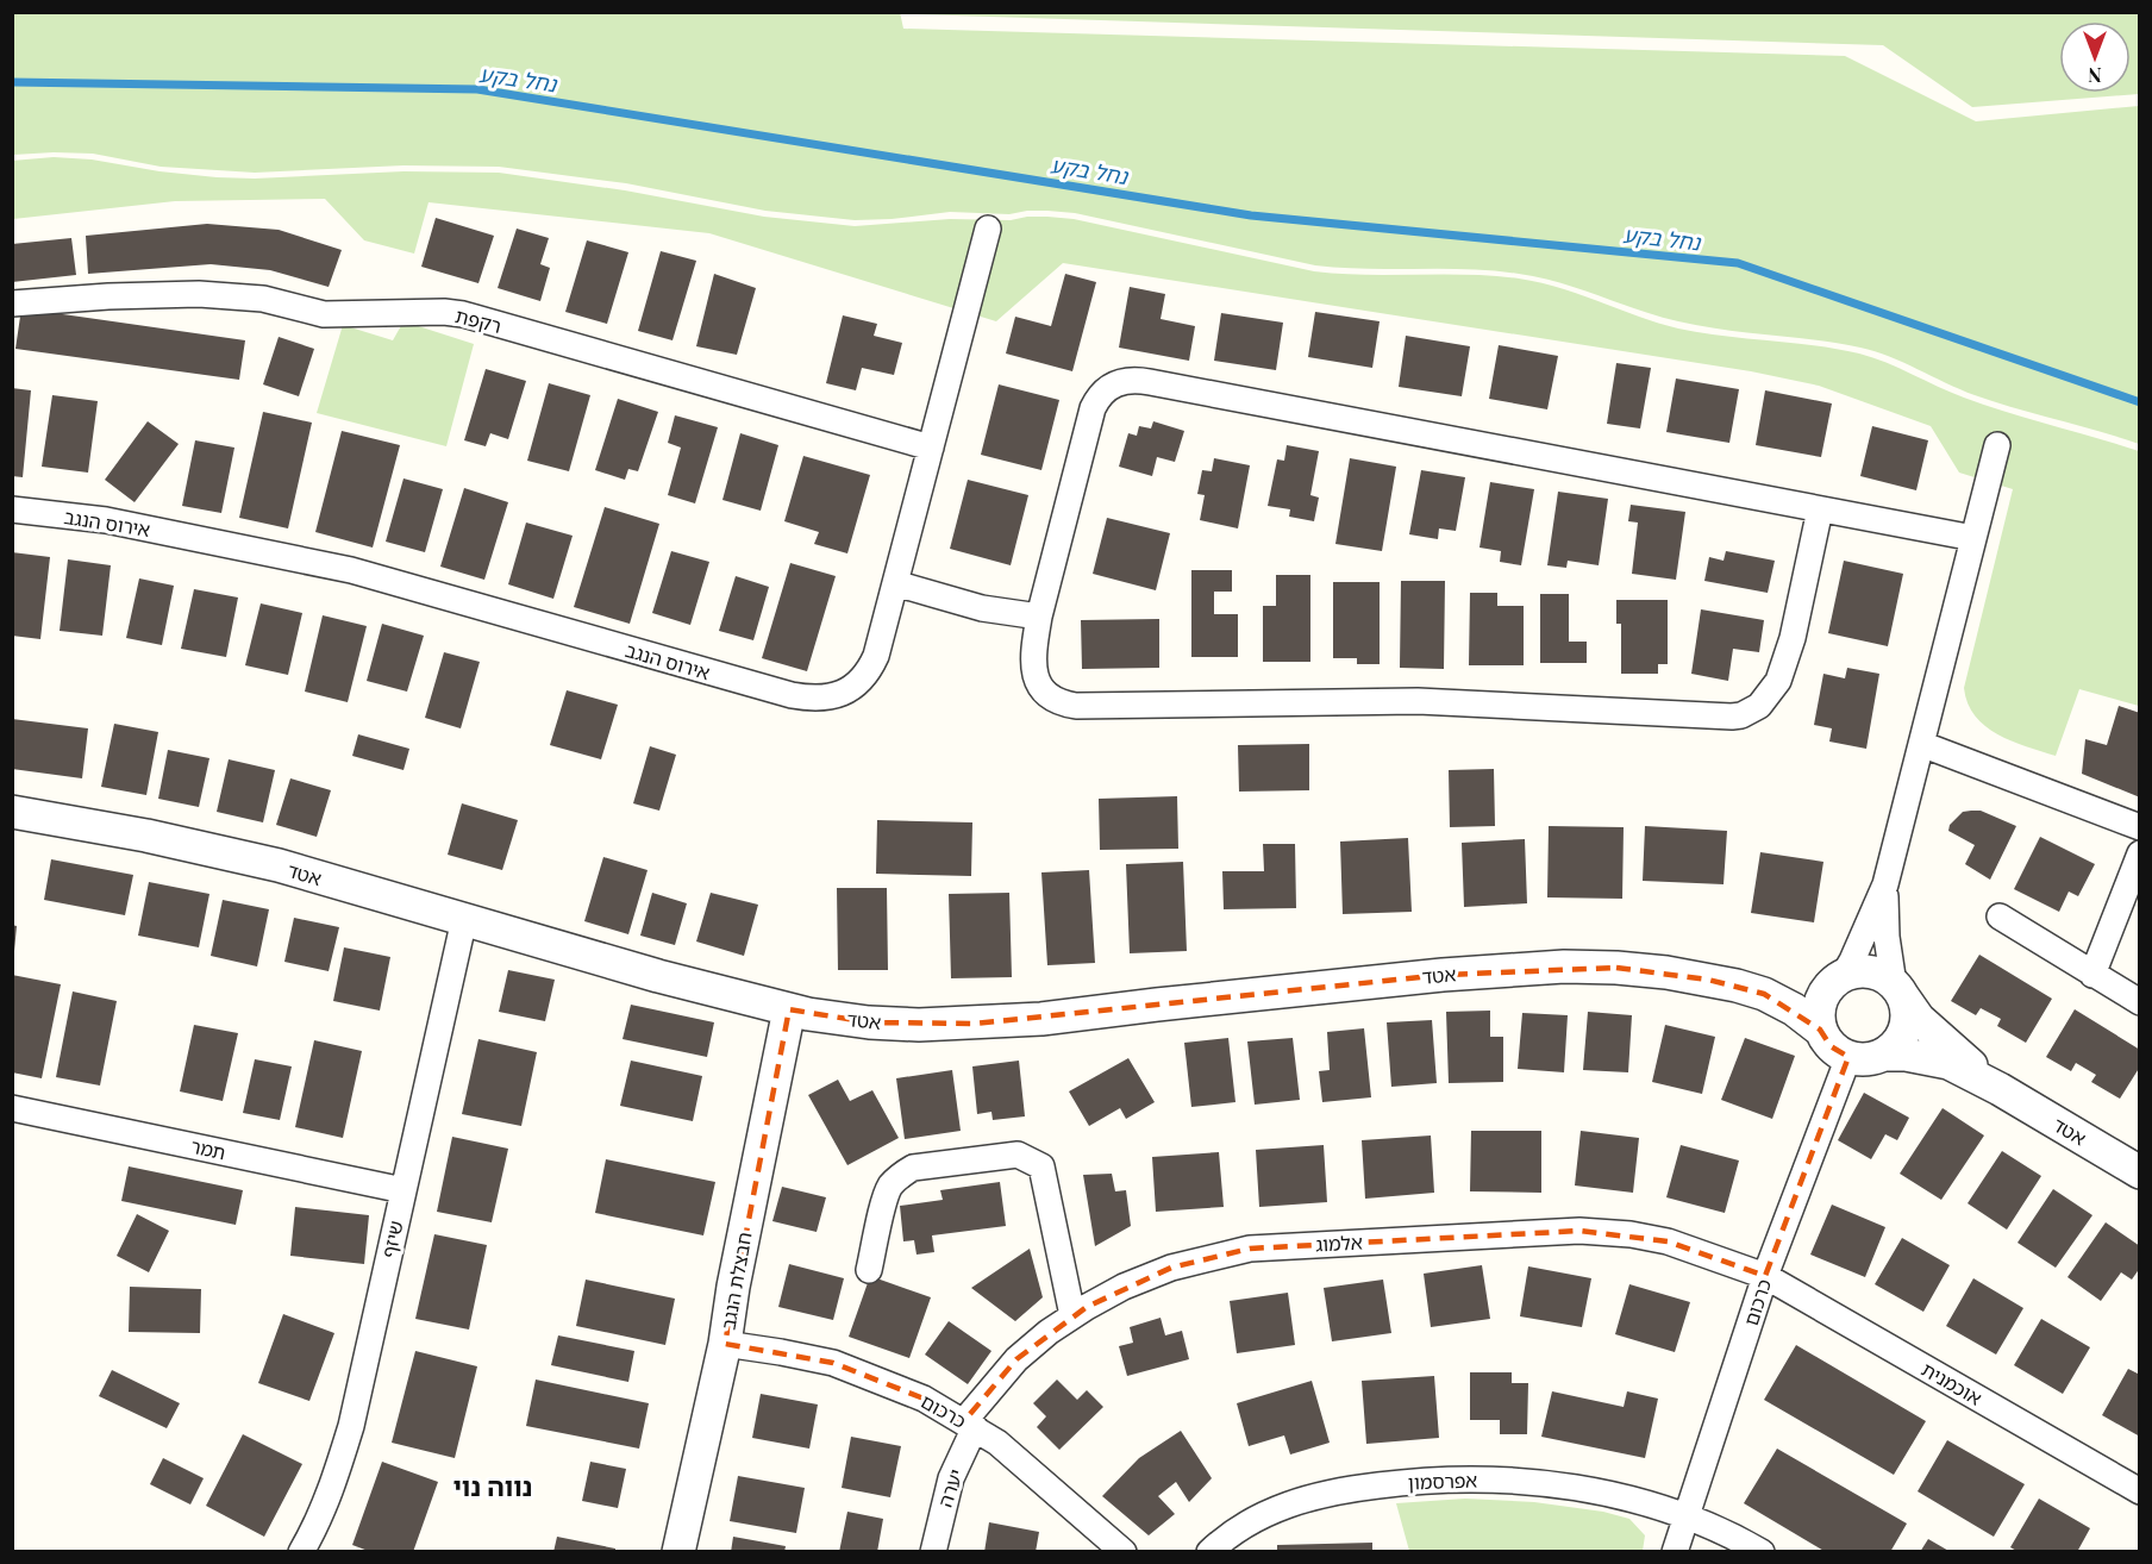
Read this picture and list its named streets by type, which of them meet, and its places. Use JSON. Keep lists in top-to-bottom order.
{
  "streets": {
    "street": [
      "רקפת",
      "אירוס הנגב",
      "אטד",
      "תמר",
      "שיזף",
      "אלמוג",
      "חבצלת הנגב",
      "כרכום",
      "אוכמנית",
      "אפרסמון",
      "יערה"
    ]
  },
  "crossings": [
    ["רקפת", "אירוס הנגב"],
    ["אטד", "שיזף"],
    ["אטד", "חבצלת הנגב"],
    ["אטד", "כרכום"],
    ["תמר", "שיזף"],
    ["אלמוג", "כרכום"],
    ["אלמוג", "אוכמנית"],
    ["אלמוג", "יערה"],
    ["חבצלת הנגב", "כרכום"],
    ["כרכום", "אוכמנית"],
    ["כרכום", "אפרסמון"],
    ["כרכום", "יערה"]
  ],
  "districts": ["נווה נוי"],
  "water": ["נחל בקע"],
  "north": "bottom"
}
